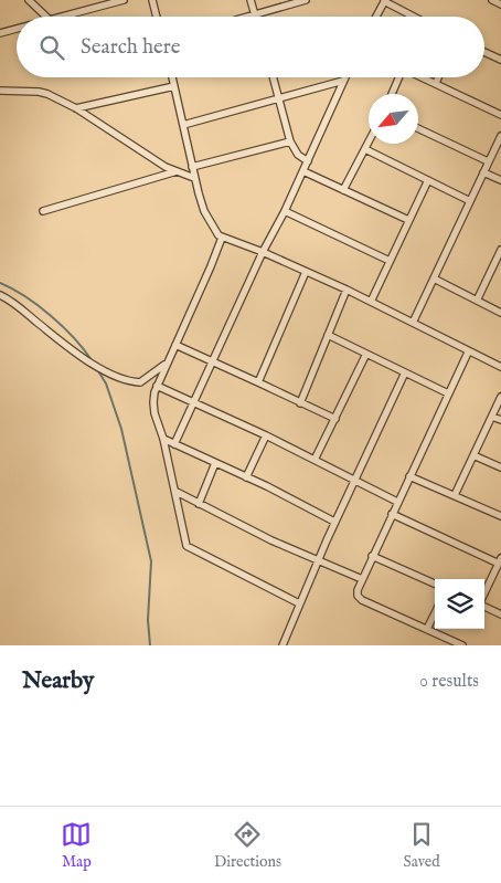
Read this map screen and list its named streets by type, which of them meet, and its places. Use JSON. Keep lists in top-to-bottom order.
{
  "north": "bottom left",
  "page": {
    "search": "Search here",
    "heading": ["Nearby", "0 results"],
    "nav": ["Map", "Directions", "Saved"]
  }
}
